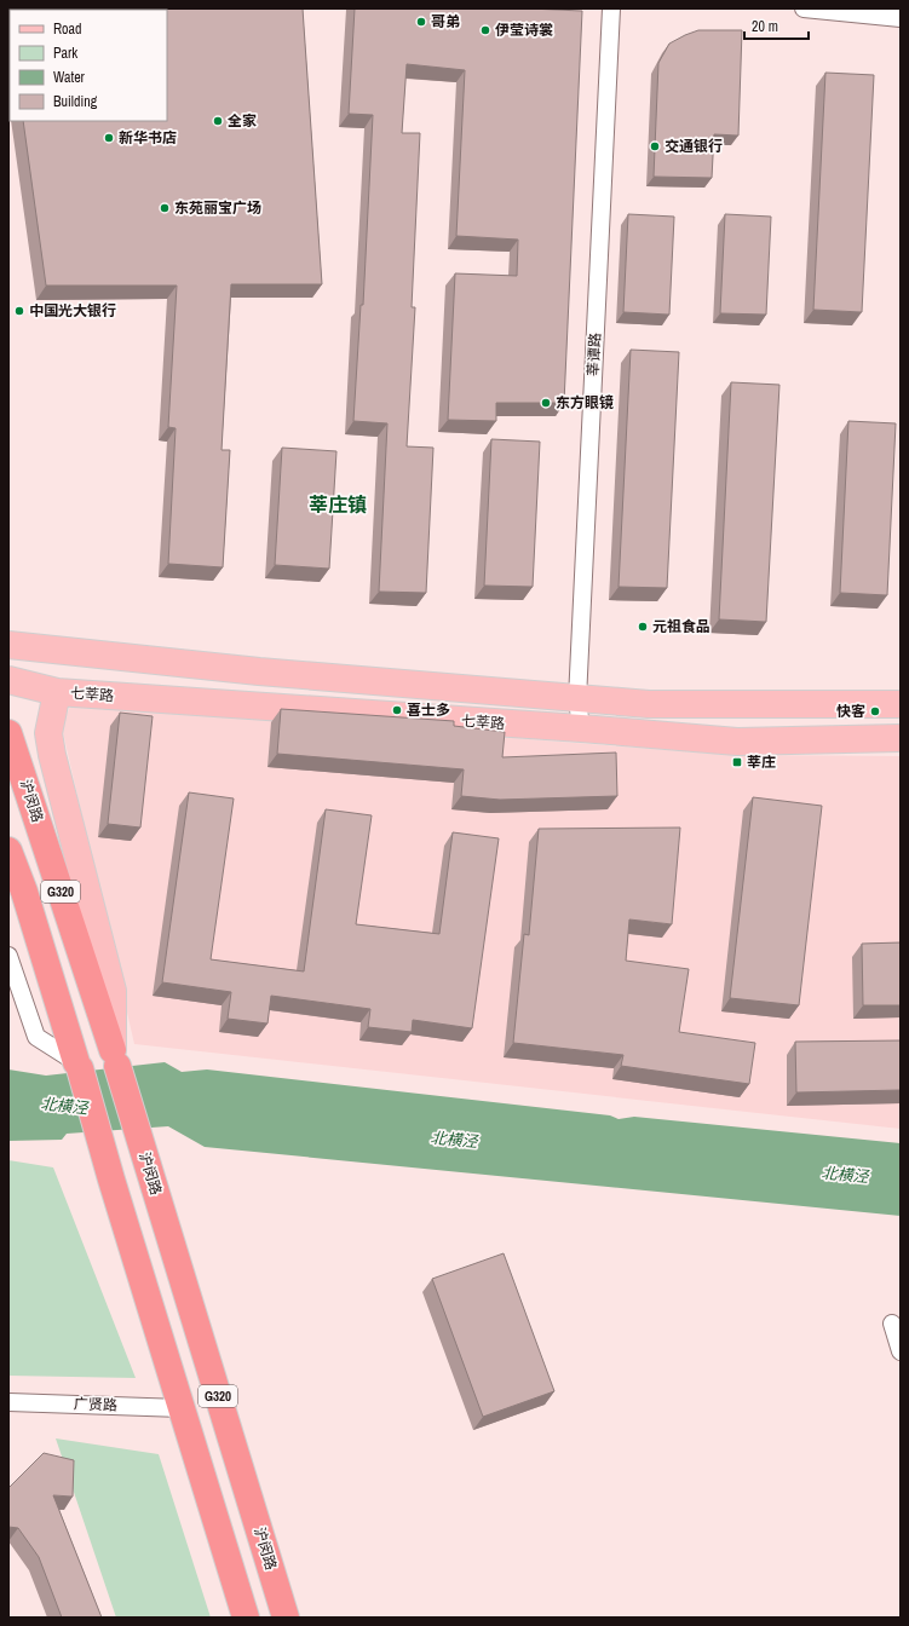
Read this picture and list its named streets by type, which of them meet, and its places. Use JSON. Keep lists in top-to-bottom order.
{
  "streets": {
    "highway": ["沪闵路", "G320"],
    "main road": ["七莘路"],
    "street": ["莘谭路", "广贤路"]
  },
  "crossings": [
    ["莘谭路", "七莘路"],
    ["G320", "广贤路"]
  ],
  "districts": ["莘庄镇"],
  "water": ["北横泾"],
  "places": {
    "other": [
      "哥弟",
      "伊莹诗裳",
      "全家",
      "新华书店",
      "交通银行",
      "东苑丽宝广场",
      "中国光大银行",
      "东方眼镜",
      "元祖食品",
      "喜士多",
      "快客"
    ],
    "transit": ["莘庄"]
  },
  "legend": [
    "Road",
    "Park",
    "Water",
    "Building"
  ],
  "scale_bar": "20 m"
}
